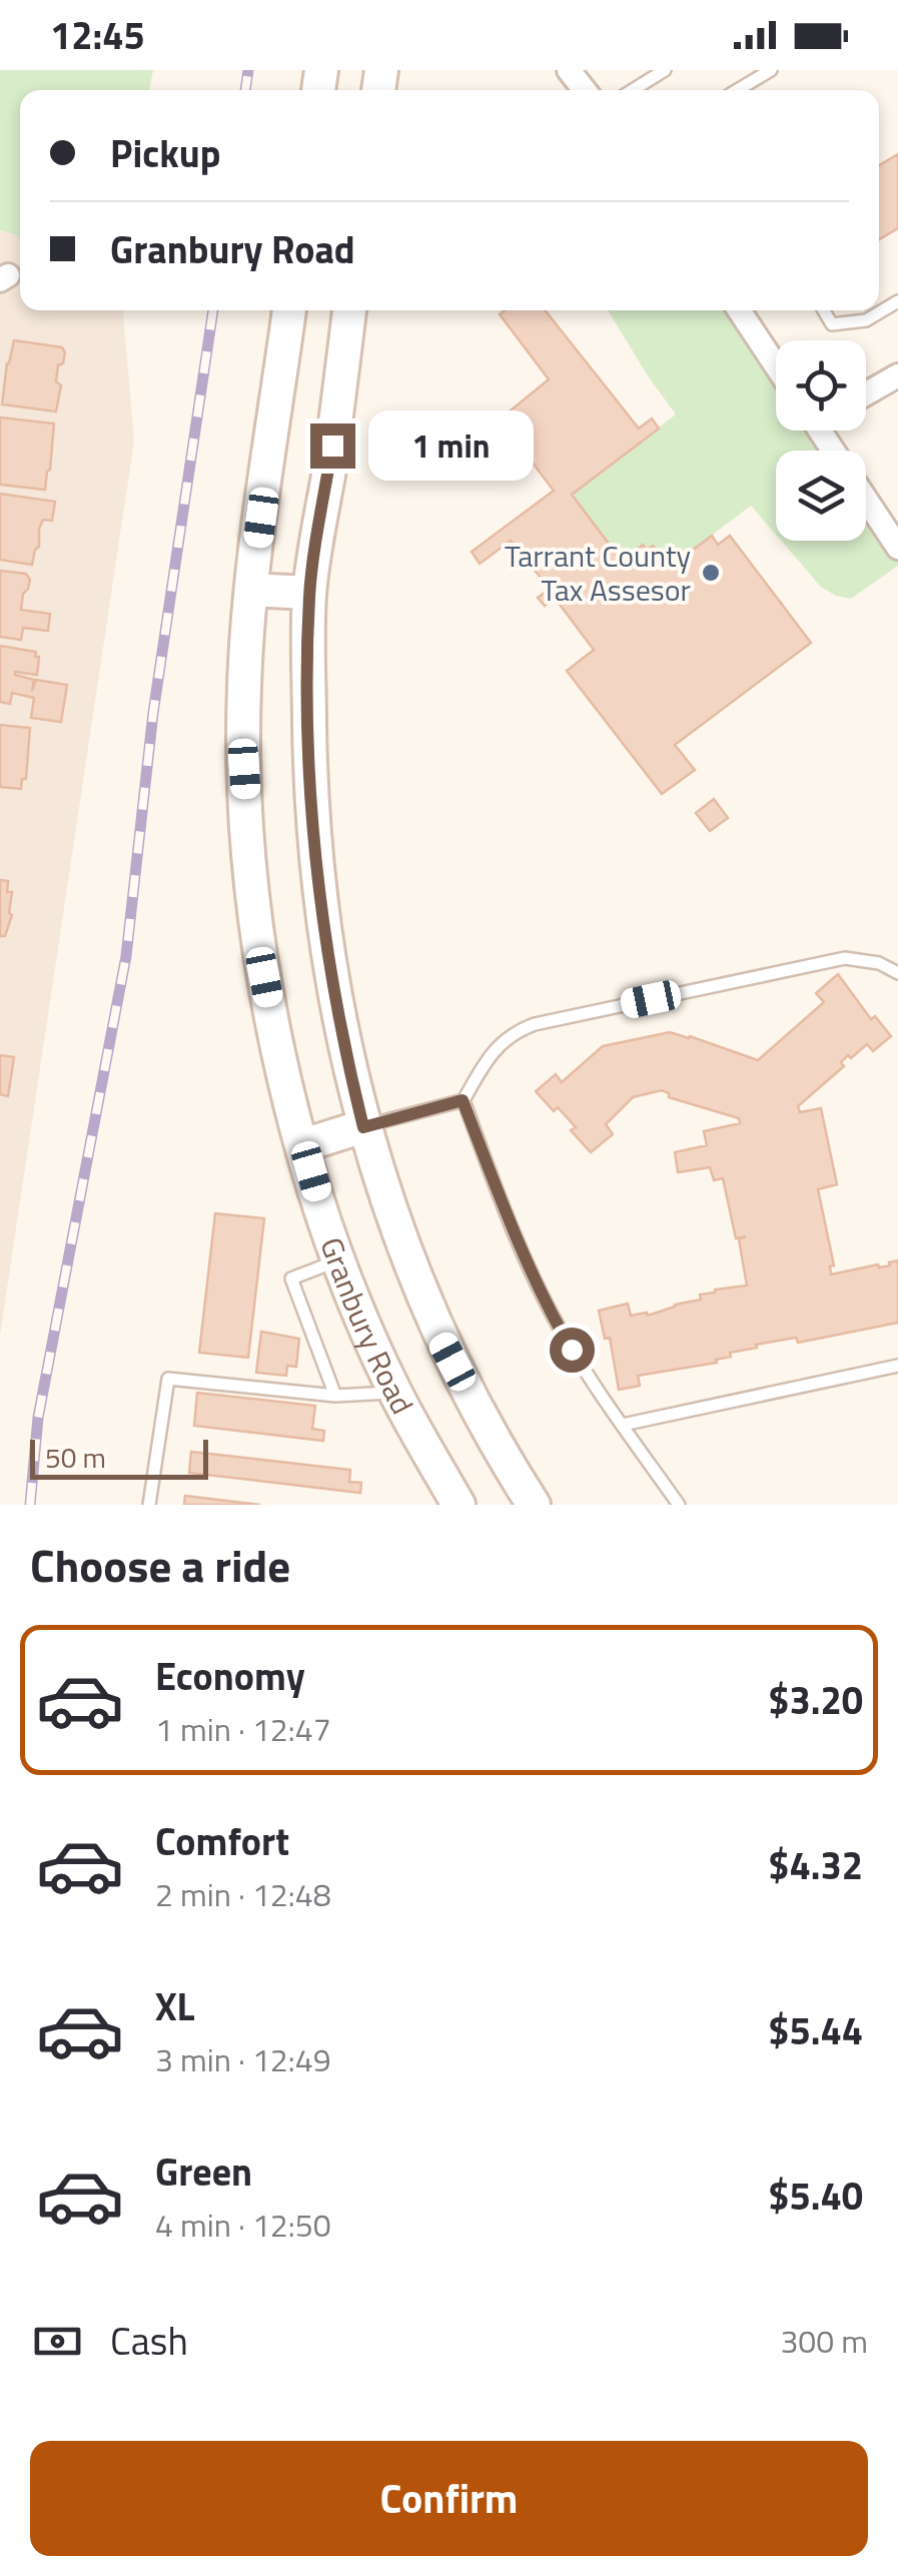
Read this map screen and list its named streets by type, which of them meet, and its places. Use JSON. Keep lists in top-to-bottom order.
{
  "streets": {
    "main road": ["Granbury Road"]
  },
  "places": ["Tarrant County Tax Assesor"],
  "scale_bar": "50 m",
  "page": {
    "status": "12:45",
    "banner": ["Pickup", "Granbury Road"],
    "bubble": "1 min",
    "scale": "50 m",
    "heading": "Choose a ride",
    "list": [
      {
        "name": "Economy",
        "note": "1 min · 12:47",
        "value": "$3.20"
      },
      {
        "name": "Comfort",
        "note": "2 min · 12:48",
        "value": "$4.32"
      },
      {
        "name": "XL",
        "note": "3 min · 12:49",
        "value": "$5.44"
      },
      {
        "name": "Green",
        "note": "4 min · 12:50",
        "value": "$5.40"
      }
    ],
    "pay": ["Cash", "300 m"],
    "buttons": "Confirm"
  }
}
